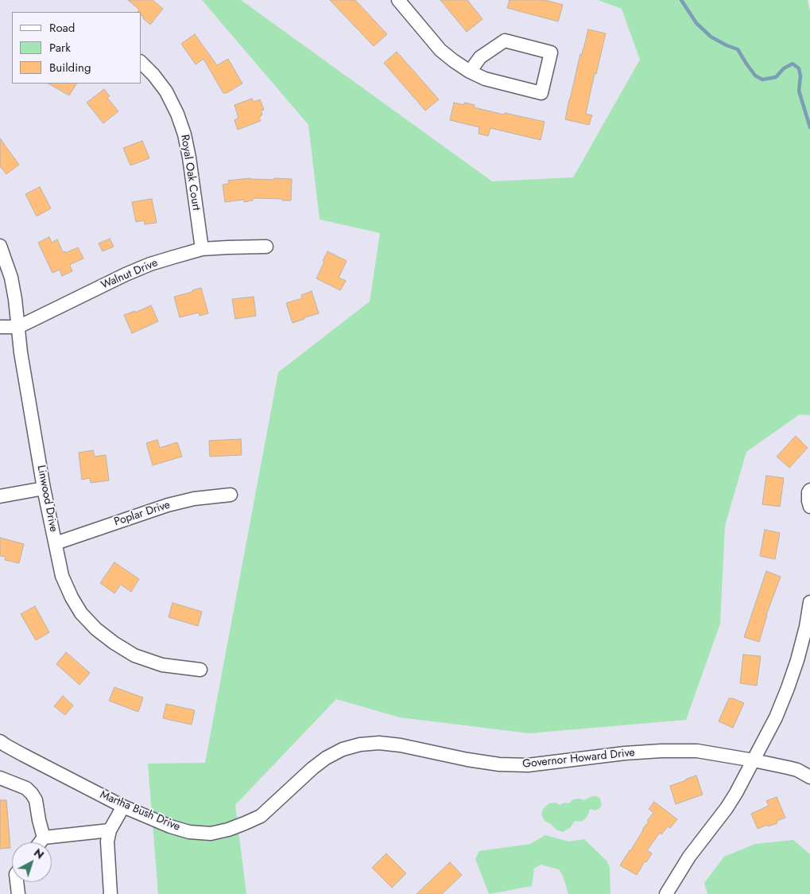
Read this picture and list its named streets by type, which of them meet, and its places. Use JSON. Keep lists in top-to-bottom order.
{
  "streets": {
    "street": [
      "Royal Oak Court",
      "Walnut Drive",
      "Linwood Drive",
      "Poplar Drive",
      "Governor Howard Drive",
      "Martha Bush Drive"
    ]
  },
  "crossings": [
    ["Royal Oak Court", "Walnut Drive"],
    ["Walnut Drive", "Linwood Drive"],
    ["Linwood Drive", "Poplar Drive"],
    ["Governor Howard Drive", "Martha Bush Drive"]
  ],
  "legend": ["Road", "Park", "Building"],
  "north": "top right"
}
